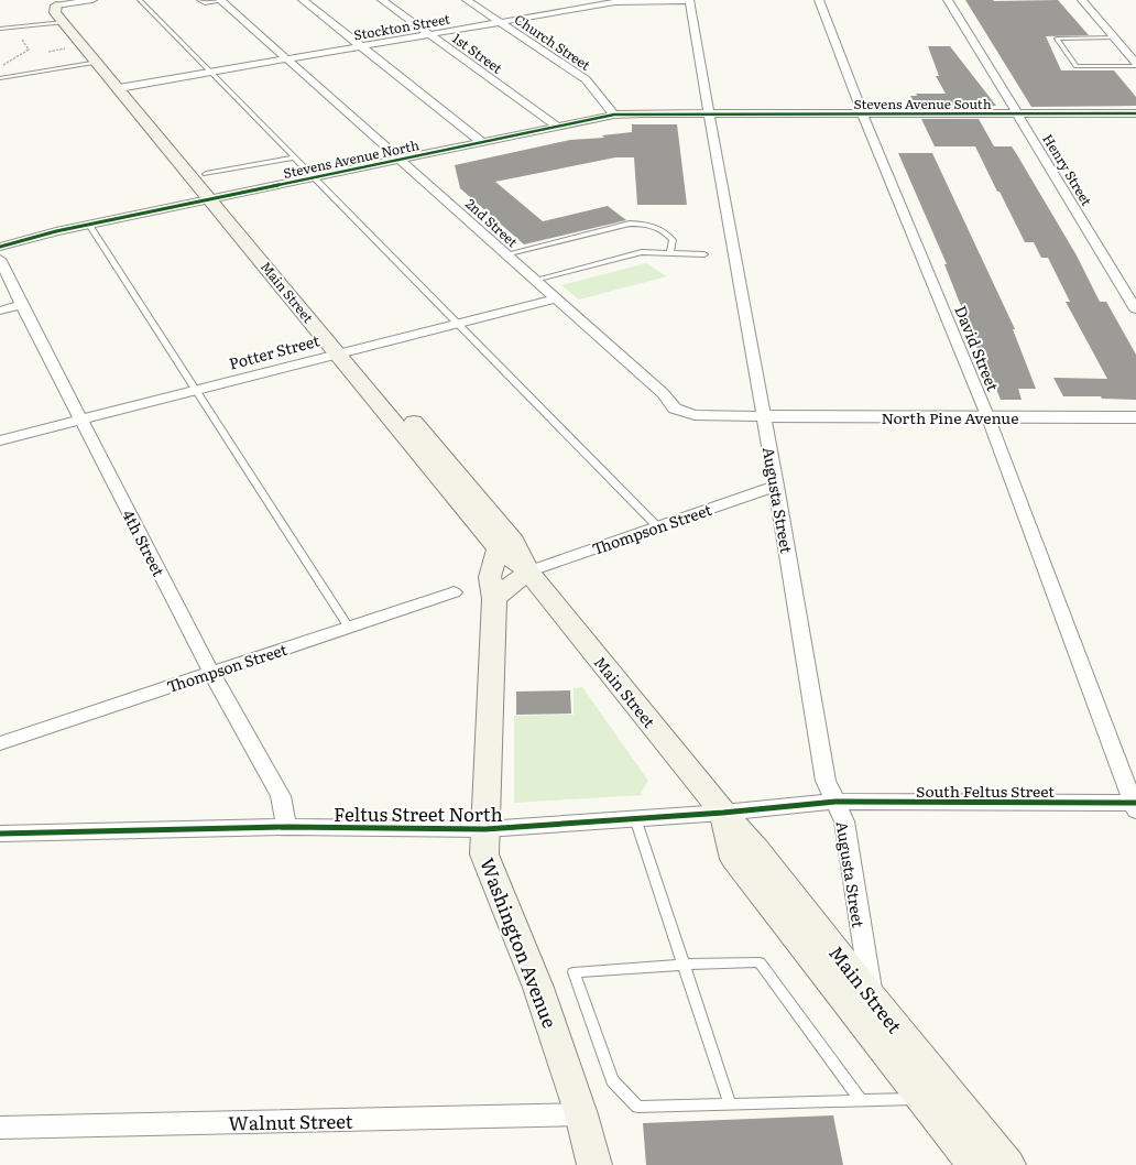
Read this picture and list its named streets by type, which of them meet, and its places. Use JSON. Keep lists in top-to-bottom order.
{
  "streets": {
    "main road": ["Main Street", "Washington Avenue"],
    "street": [
      "Stockton Street",
      "Church Street",
      "1st Street",
      "Stevens Avenue South",
      "Stevens Avenue North",
      "Henry Street",
      "2nd Street",
      "David Street",
      "Potter Street",
      "North Pine Avenue",
      "Augusta Street",
      "Thompson Street",
      "4th Street",
      "South Feltus Street",
      "Feltus Street North",
      "Walnut Street"
    ]
  },
  "crossings": [
    ["Stockton Street", "Church Street"],
    ["Stockton Street", "1st Street"],
    ["Stockton Street", "2nd Street"],
    ["Stockton Street", "Main Street"],
    ["Stockton Street", "Augusta Street"],
    ["Church Street", "Stevens Avenue North"],
    ["1st Street", "Stevens Avenue North"],
    ["Stevens Avenue South", "Stevens Avenue North"],
    ["Stevens Avenue South", "Henry Street"],
    ["Stevens Avenue South", "David Street"],
    ["Stevens Avenue South", "Augusta Street"],
    ["Stevens Avenue North", "2nd Street"],
    ["Stevens Avenue North", "Main Street"],
    ["Stevens Avenue North", "Augusta Street"],
    ["2nd Street", "Potter Street"],
    ["2nd Street", "North Pine Avenue"],
    ["2nd Street", "Augusta Street"],
    ["Main Street", "Potter Street"],
    ["Main Street", "Augusta Street"],
    ["Main Street", "Thompson Street"],
    ["Main Street", "Feltus Street North"],
    ["Main Street", "Washington Avenue"],
    ["David Street", "North Pine Avenue"],
    ["David Street", "South Feltus Street"],
    ["Potter Street", "4th Street"],
    ["North Pine Avenue", "Augusta Street"],
    ["Augusta Street", "Thompson Street"],
    ["Augusta Street", "South Feltus Street"],
    ["Augusta Street", "Feltus Street North"],
    ["Thompson Street", "4th Street"],
    ["4th Street", "Feltus Street North"],
    ["South Feltus Street", "Feltus Street North"],
    ["Feltus Street North", "Washington Avenue"],
    ["Washington Avenue", "Walnut Street"]
  ]
}
